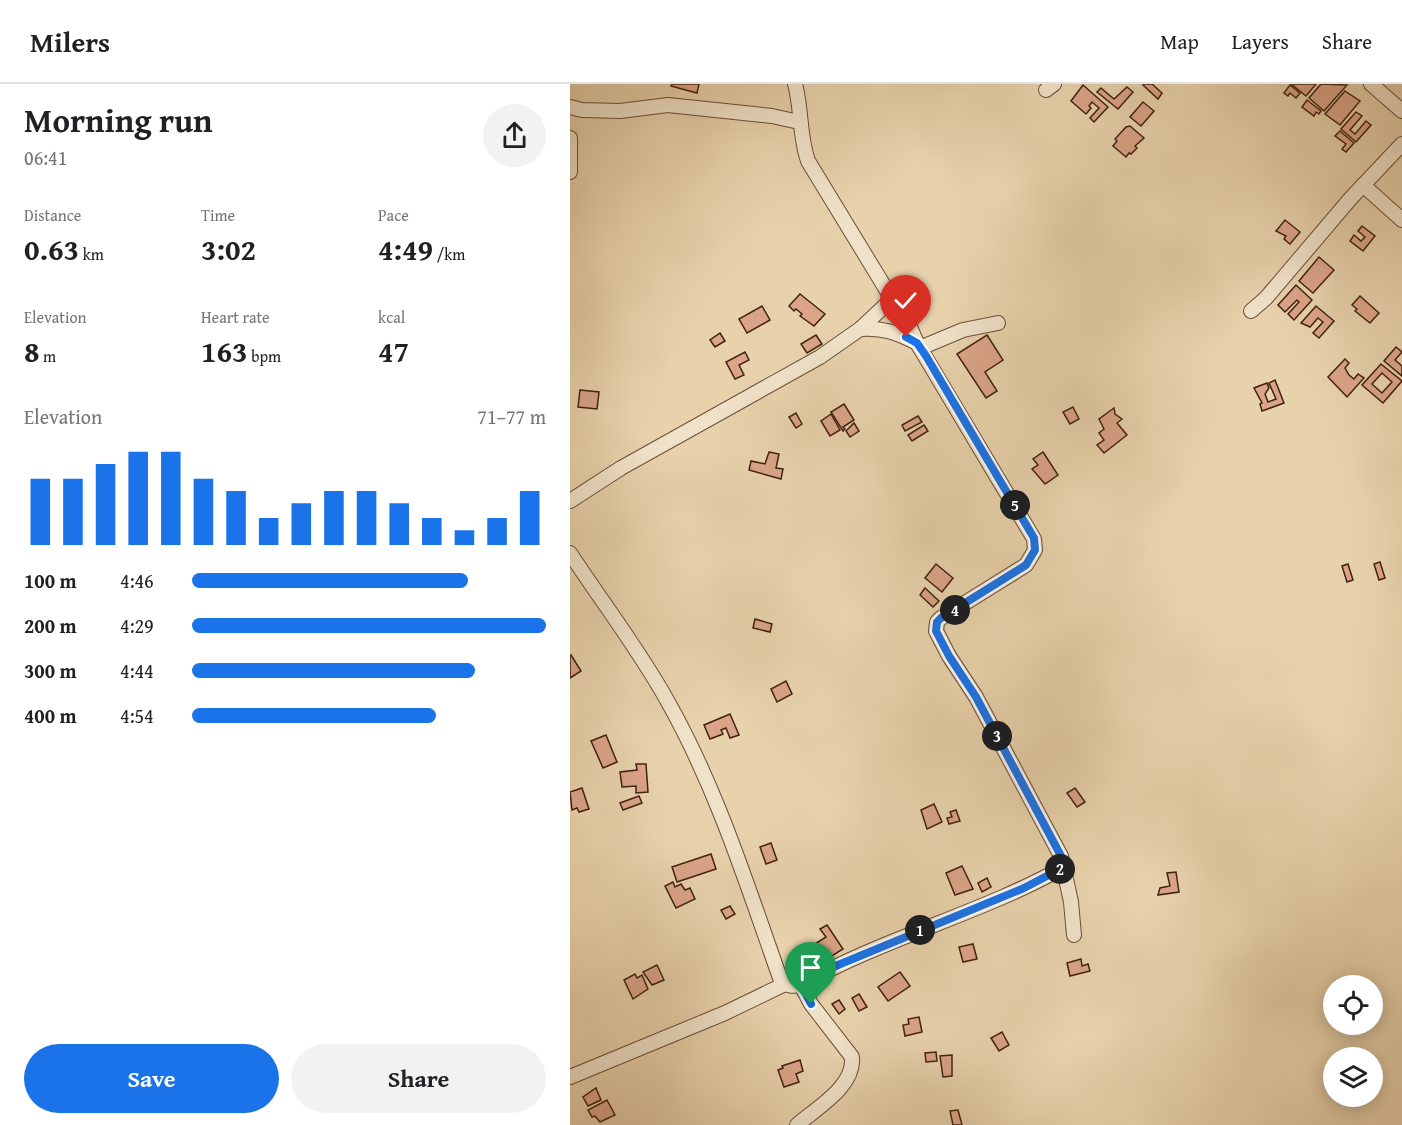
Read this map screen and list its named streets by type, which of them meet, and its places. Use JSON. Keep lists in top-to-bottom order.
{
  "page": {
    "header": "Milers",
    "nav": ["Map", "Layers", "Share"],
    "heading": ["Morning run", "06:41"],
    "stats": [
      ["Distance", "0.63 km"],
      ["Time", "3:02"],
      ["Pace", "4:49 /km"],
      ["Elevation", "8 m"],
      ["Heart rate", "163 bpm"],
      ["kcal", "47"]
    ],
    "chart": ["Elevation", "71–77 m"],
    "pins": [
      "5",
      "4",
      "3",
      "2",
      "1"
    ],
    "list": [
      {
        "name": "100 m",
        "note": "4:46"
      },
      {
        "name": "200 m",
        "note": "4:29"
      },
      {
        "name": "300 m",
        "note": "4:44"
      },
      {
        "name": "400 m",
        "note": "4:54"
      }
    ],
    "buttons": ["Save", "Share"]
  }
}
